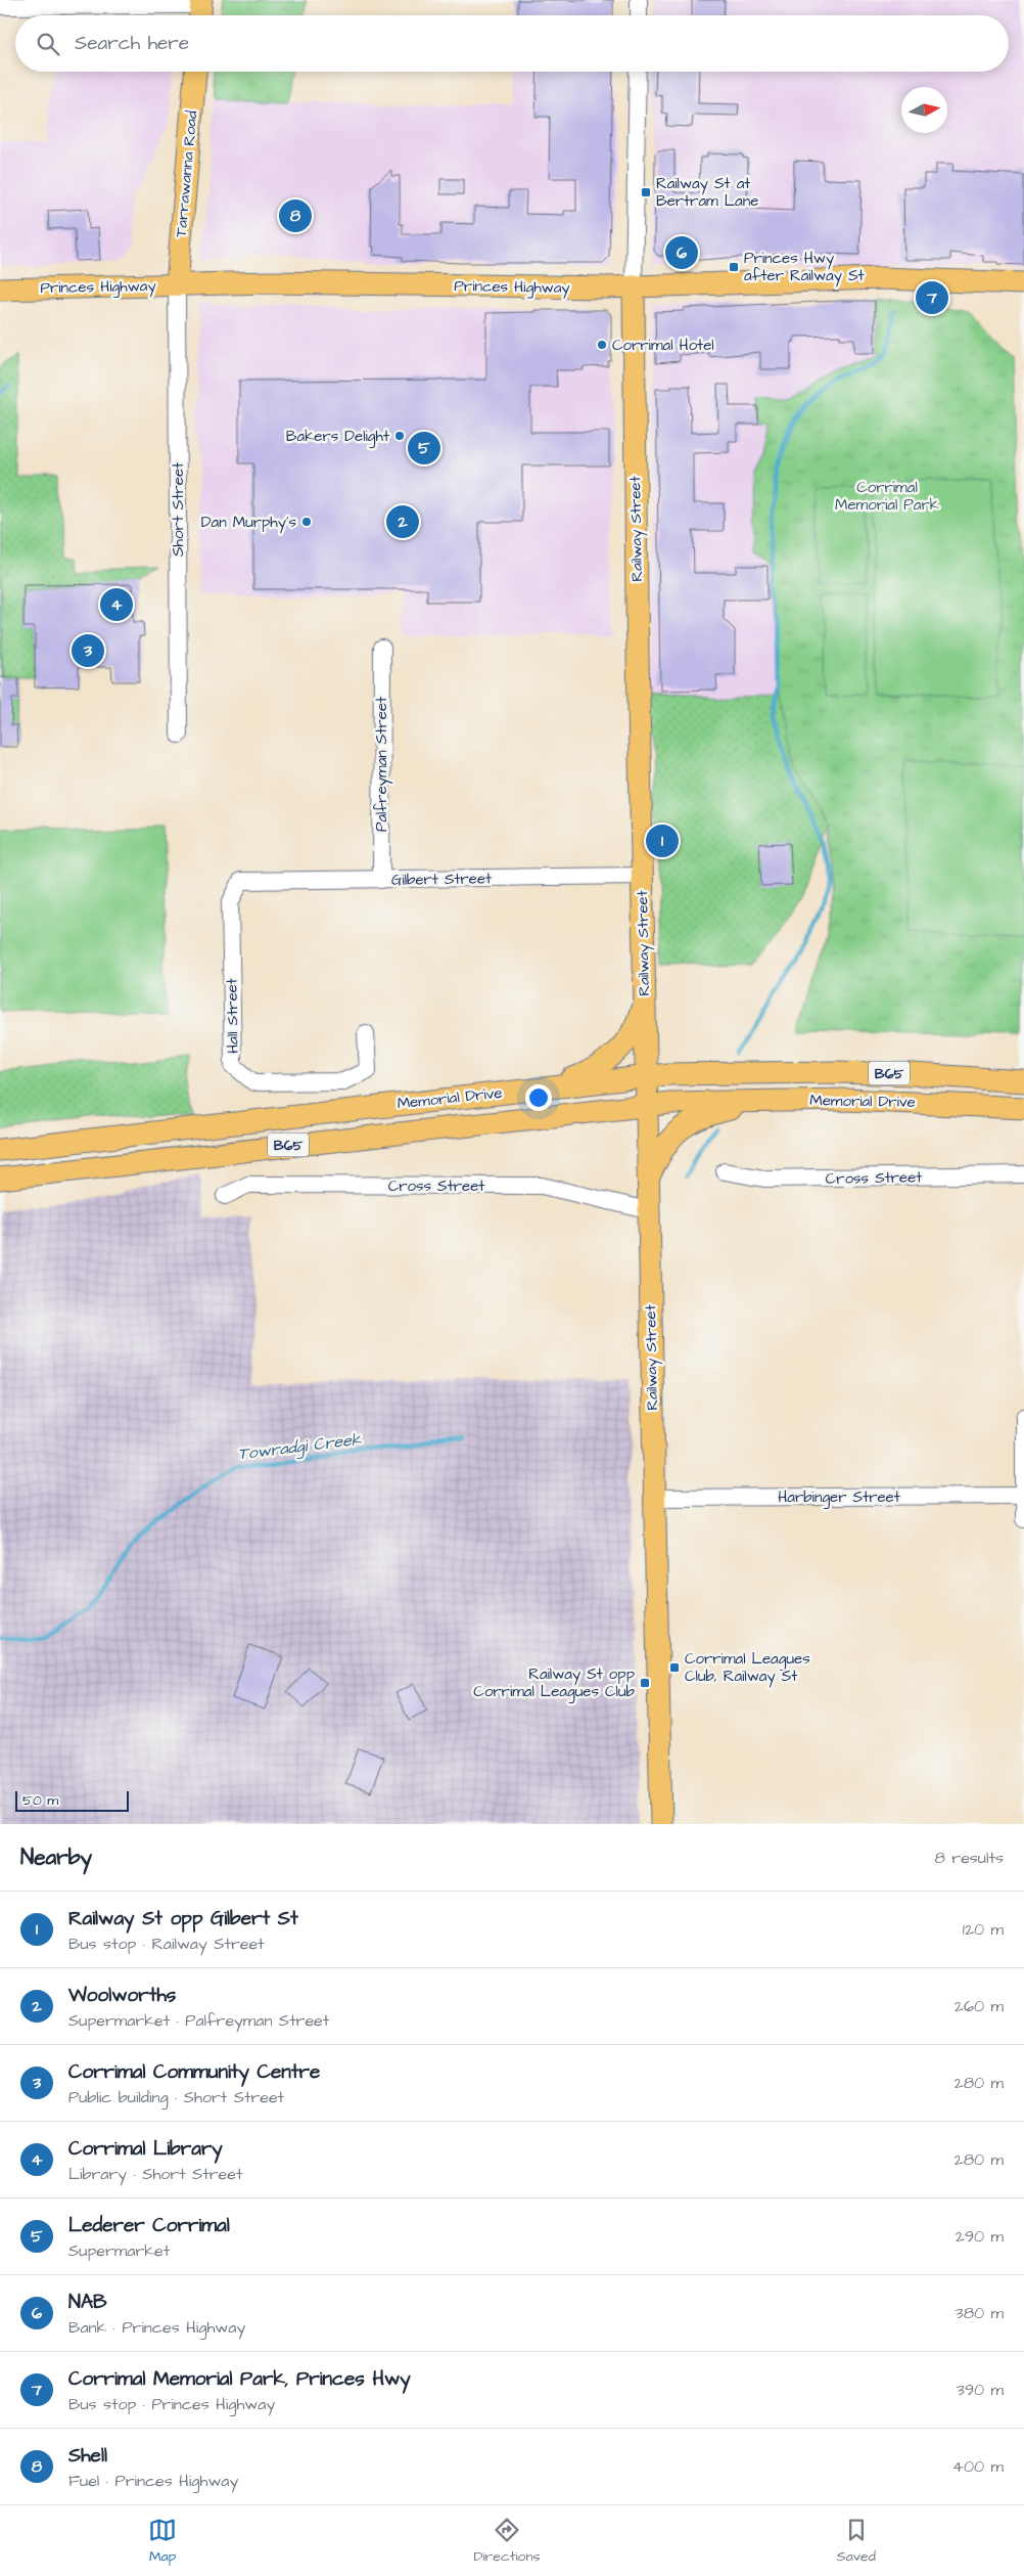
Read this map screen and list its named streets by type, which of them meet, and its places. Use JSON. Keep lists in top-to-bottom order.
{
  "streets": {
    "main road": [
      "Tarrawanna Road",
      "Princes Highway",
      "Railway Street",
      "B65",
      "Memorial Drive"
    ],
    "street": [
      "Short Street",
      "Palfreyman Street",
      "Gilbert Street",
      "Hall Street",
      "Cross Street",
      "Harbinger Street"
    ]
  },
  "crossings": [
    ["Tarrawanna Road", "Princes Highway"],
    ["Tarrawanna Road", "Short Street"],
    ["Princes Highway", "Short Street"],
    ["Princes Highway", "Railway Street"],
    ["Railway Street", "Gilbert Street"],
    ["Railway Street", "Memorial Drive"],
    ["Railway Street", "Cross Street"],
    ["Railway Street", "Harbinger Street"],
    ["Palfreyman Street", "Gilbert Street"],
    ["Gilbert Street", "Hall Street"]
  ],
  "water": ["Towradgi Creek"],
  "parks": ["Corrimal Memorial Park"],
  "places": {
    "transit": [
      "Railway St at Bertram Lane",
      "Princes Hwy after Railway St",
      "Corrimal Leagues Club, Railway St",
      "Railway St opp Corrimal Leagues Club"
    ],
    "other": ["Corrimal Hotel", "Bakers Delight", "Dan Murphy's"]
  },
  "scale_bar": "50 m",
  "north": "right",
  "page": {
    "search": "Search here",
    "pins": [
      "8",
      "6",
      "7",
      "5",
      "2",
      "4",
      "3",
      "1"
    ],
    "scale": "50 m",
    "heading": ["Nearby", "8 results"],
    "list": [
      {
        "mark": "1",
        "name": "Railway St opp Gilbert St",
        "note": "Bus stop · Railway Street",
        "value": "120 m"
      },
      {
        "mark": "2",
        "name": "Woolworths",
        "note": "Supermarket · Palfreyman Street",
        "value": "260 m"
      },
      {
        "mark": "3",
        "name": "Corrimal Community Centre",
        "note": "Public building · Short Street",
        "value": "280 m"
      },
      {
        "mark": "4",
        "name": "Corrimal Library",
        "note": "Library · Short Street",
        "value": "280 m"
      },
      {
        "mark": "5",
        "name": "Lederer Corrimal",
        "note": "Supermarket",
        "value": "290 m"
      },
      {
        "mark": "6",
        "name": "NAB",
        "note": "Bank · Princes Highway",
        "value": "380 m"
      },
      {
        "mark": "7",
        "name": "Corrimal Memorial Park, Princes Hwy",
        "note": "Bus stop · Princes Highway",
        "value": "390 m"
      },
      {
        "mark": "8",
        "name": "Shell",
        "note": "Fuel · Princes Highway",
        "value": "400 m"
      }
    ],
    "nav": ["Map", "Directions", "Saved"]
  }
}
